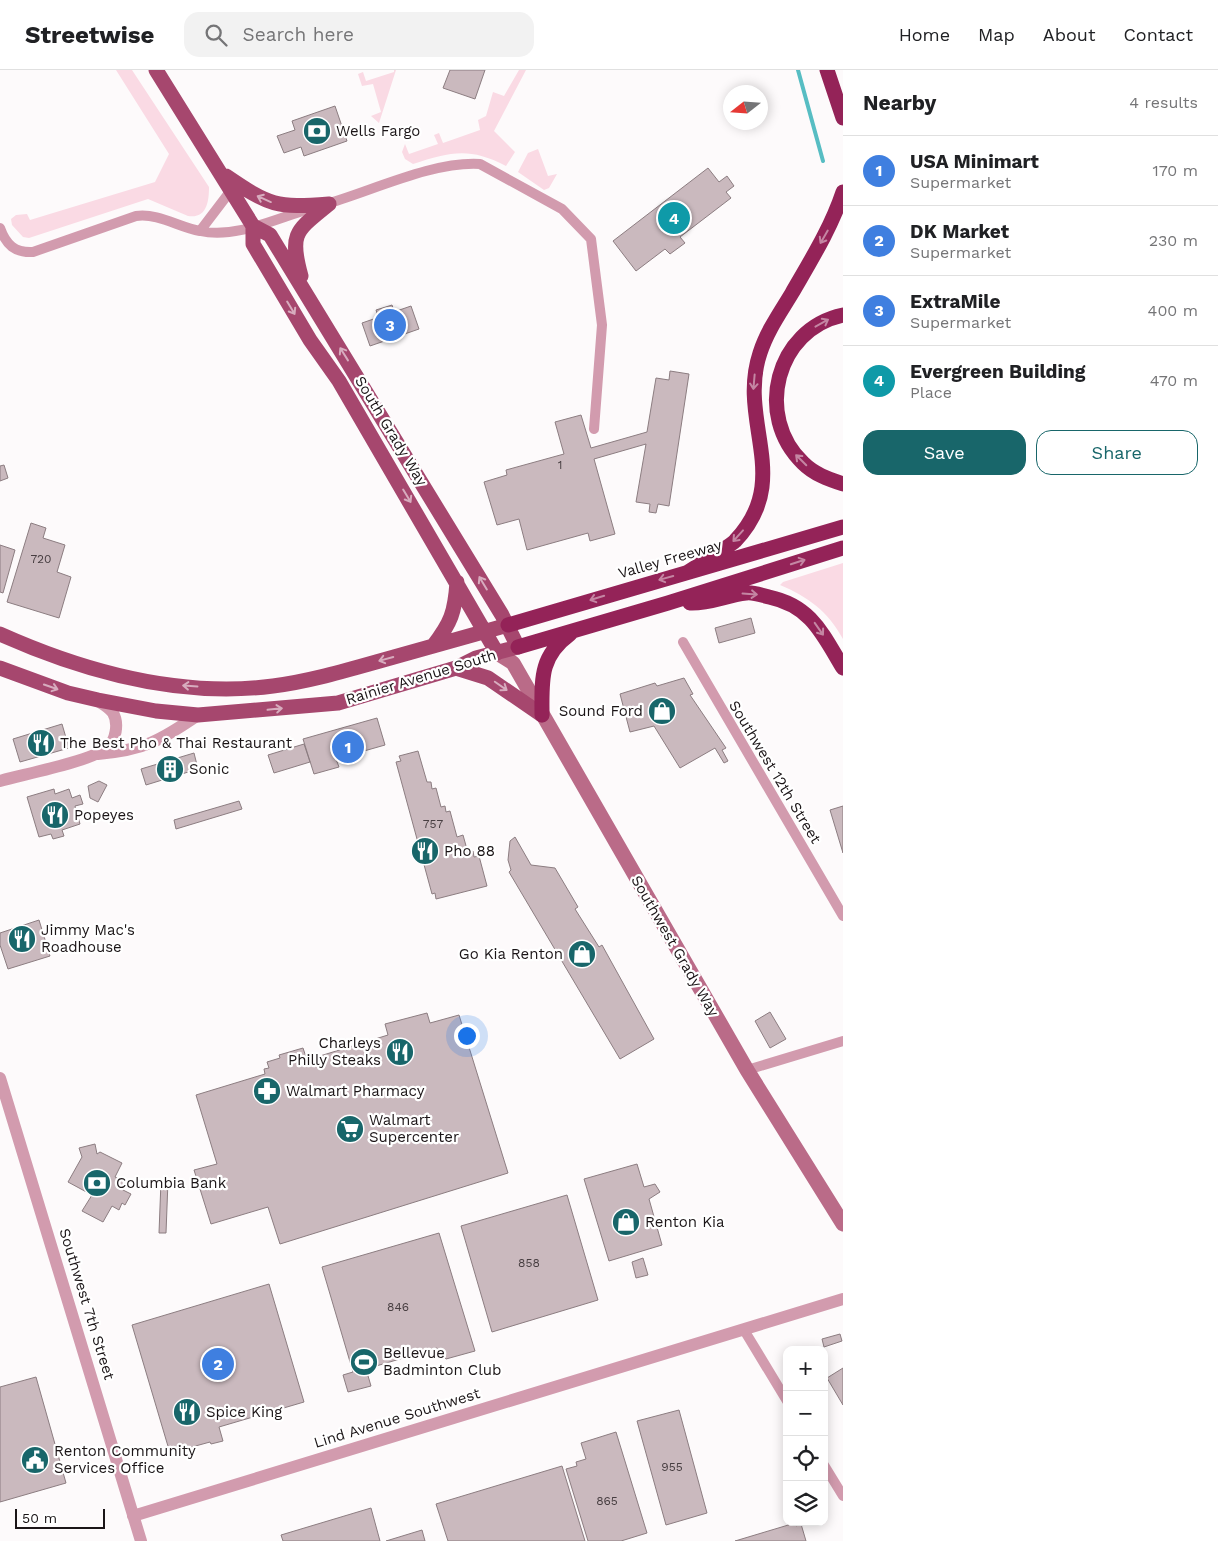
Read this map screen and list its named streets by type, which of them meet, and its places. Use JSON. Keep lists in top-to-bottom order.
{
  "streets": {
    "highway": ["Valley Freeway"],
    "main road": ["South Grady Way", "Rainier Avenue South", "Southwest Grady Way"],
    "street": ["Southwest 12th Street", "Southwest 7th Street", "Lind Avenue Southwest"]
  },
  "crossings": [
    ["South Grady Way", "Valley Freeway"],
    ["South Grady Way", "Rainier Avenue South"],
    ["South Grady Way", "Southwest Grady Way"],
    ["Valley Freeway", "Rainier Avenue South"],
    ["Rainier Avenue South", "Southwest Grady Way"],
    ["Southwest 7th Street", "Lind Avenue Southwest"]
  ],
  "places": {
    "bank": ["Wells Fargo", "Columbia Bank"],
    "shop": ["Sound Ford", "Go Kia Renton", "Renton Kia"],
    "restaurant": [
      "The Best Pho & Thai Restaurant",
      "Popeyes",
      "Pho 88",
      "Jimmy Mac's Roadhouse",
      "Charleys Philly Steaks",
      "Spice King"
    ],
    "building": ["Sonic"],
    "pharmacy": ["Walmart Pharmacy"],
    "supermarket": ["Walmart Supercenter"],
    "sports": ["Bellevue Badminton Club"],
    "public building": ["Renton Community Services Office"]
  },
  "house_numbers": [
    "1",
    "720",
    "757",
    "858",
    "846",
    "955",
    "865"
  ],
  "scale_bar": "50 m",
  "north": "left",
  "page": {
    "header": "Streetwise",
    "search": "Search here",
    "nav": [
      "Home",
      "Map",
      "About",
      "Contact"
    ],
    "heading": ["Nearby", "4 results"],
    "list": [
      {
        "mark": "1",
        "name": "USA Minimart",
        "note": "Supermarket",
        "value": "170 m"
      },
      {
        "mark": "2",
        "name": "DK Market",
        "note": "Supermarket",
        "value": "230 m"
      },
      {
        "mark": "3",
        "name": "ExtraMile",
        "note": "Supermarket",
        "value": "400 m"
      },
      {
        "mark": "4",
        "name": "Evergreen Building",
        "note": "Place",
        "value": "470 m"
      }
    ],
    "pins": [
      "4",
      "3",
      "1",
      "2"
    ],
    "buttons": ["Save", "Share"],
    "map_buttons": ["+", "−"],
    "scale": "50 m"
  }
}
